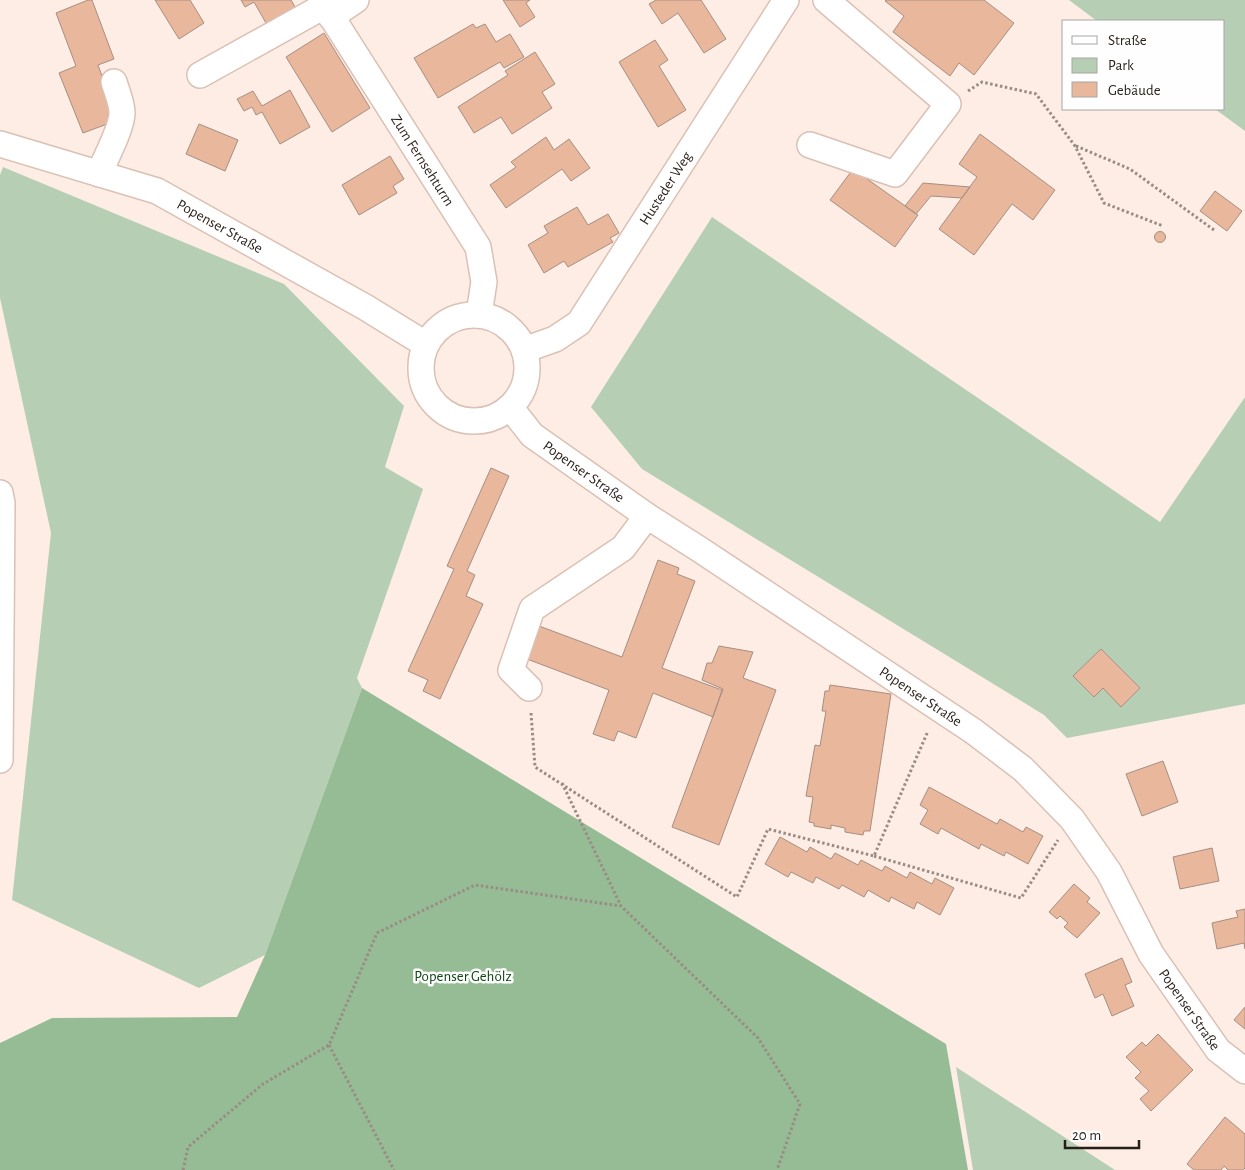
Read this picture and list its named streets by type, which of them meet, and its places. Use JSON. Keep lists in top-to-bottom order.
{
  "streets": {
    "street": ["Zum Fernsehturm", "Husteder Weg", "Popenser Straße"]
  },
  "crossings": [
    ["Zum Fernsehturm", "Husteder Weg"],
    ["Zum Fernsehturm", "Popenser Straße"],
    ["Husteder Weg", "Popenser Straße"]
  ],
  "parks": ["Popenser Gehölz"],
  "legend": ["Straße", "Park", "Gebäude"],
  "scale_bar": "20 m"
}
